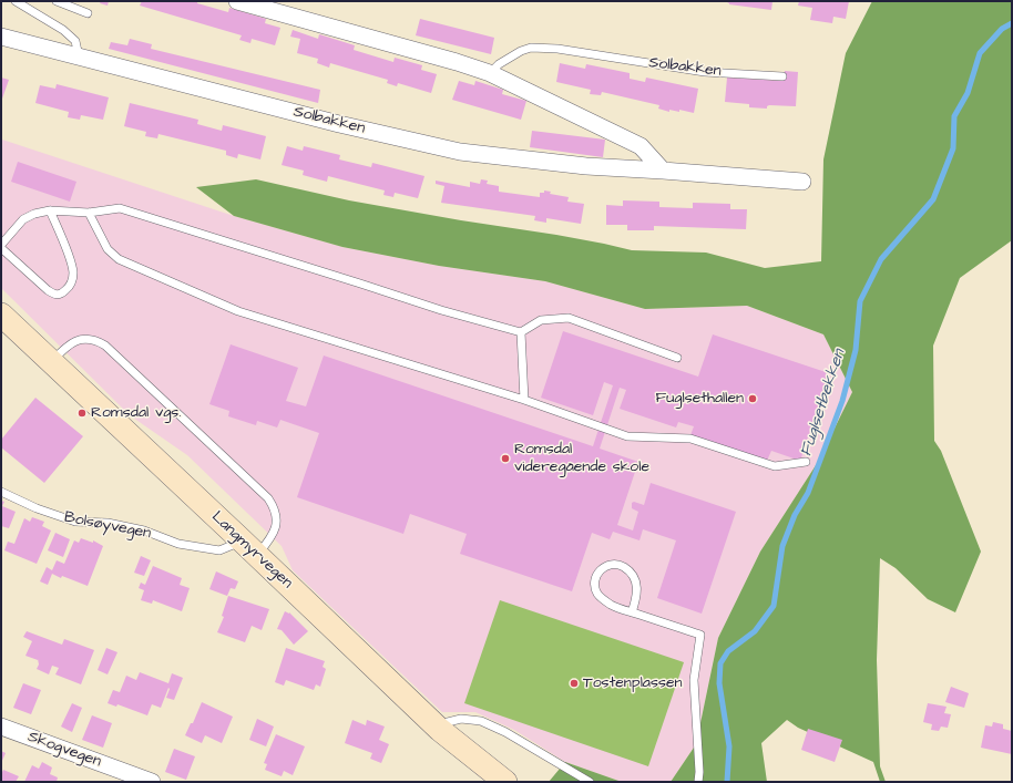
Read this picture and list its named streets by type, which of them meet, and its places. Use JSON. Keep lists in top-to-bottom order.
{
  "streets": {
    "main road": ["Langmyrvegen"],
    "street": ["Solbakken", "Skogvegen"],
    "lane": ["Bolsøyvegen"]
  },
  "crossings": [
    ["Bolsøyvegen", "Langmyrvegen"]
  ],
  "water": ["Fuglsetbekken"],
  "places": [
    "Fuglsethallen",
    "Romsdal vgs.",
    "Romsdal videregående skole",
    "Tostenplassen"
  ]
}
